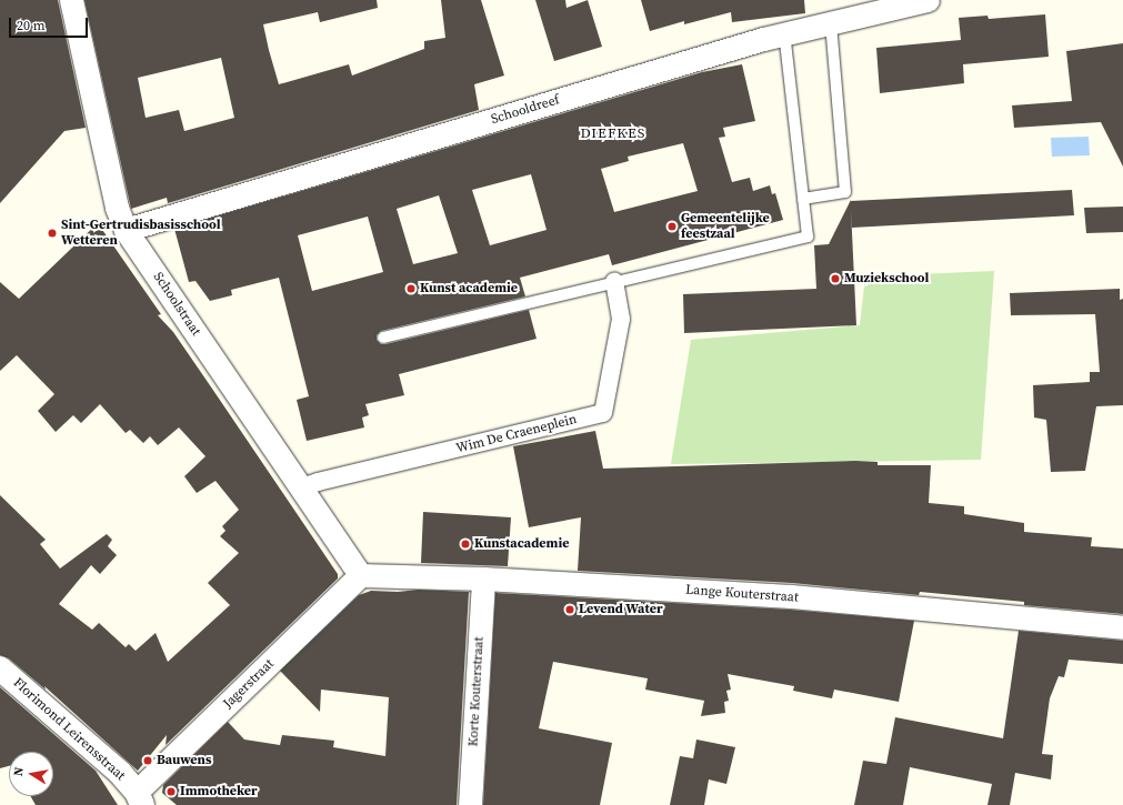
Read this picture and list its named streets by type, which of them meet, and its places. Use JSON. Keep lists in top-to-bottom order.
{
  "streets": {
    "street": [
      "Schooldreef",
      "Schoolstraat",
      "Wim De Craeneplein",
      "Lange Kouterstraat",
      "Jagerstraat",
      "Korte Kouterstraat",
      "Florimond Leirensstraat"
    ]
  },
  "crossings": [
    ["Schooldreef", "Schoolstraat"],
    ["Schoolstraat", "Wim De Craeneplein"],
    ["Schoolstraat", "Lange Kouterstraat"],
    ["Schoolstraat", "Jagerstraat"],
    ["Lange Kouterstraat", "Jagerstraat"],
    ["Lange Kouterstraat", "Korte Kouterstraat"],
    ["Jagerstraat", "Florimond Leirensstraat"]
  ],
  "districts": ["DIEFKES"],
  "places": [
    "Gemeentelijke feestzaal",
    "Sint-Gertrudisbasisschool Wetteren",
    "Muziekschool",
    "Kunst academie",
    "Kunstacademie",
    "Levend Water",
    "Bauwens",
    "Immotheker"
  ],
  "scale_bar": "20 m",
  "north": "left"
}
